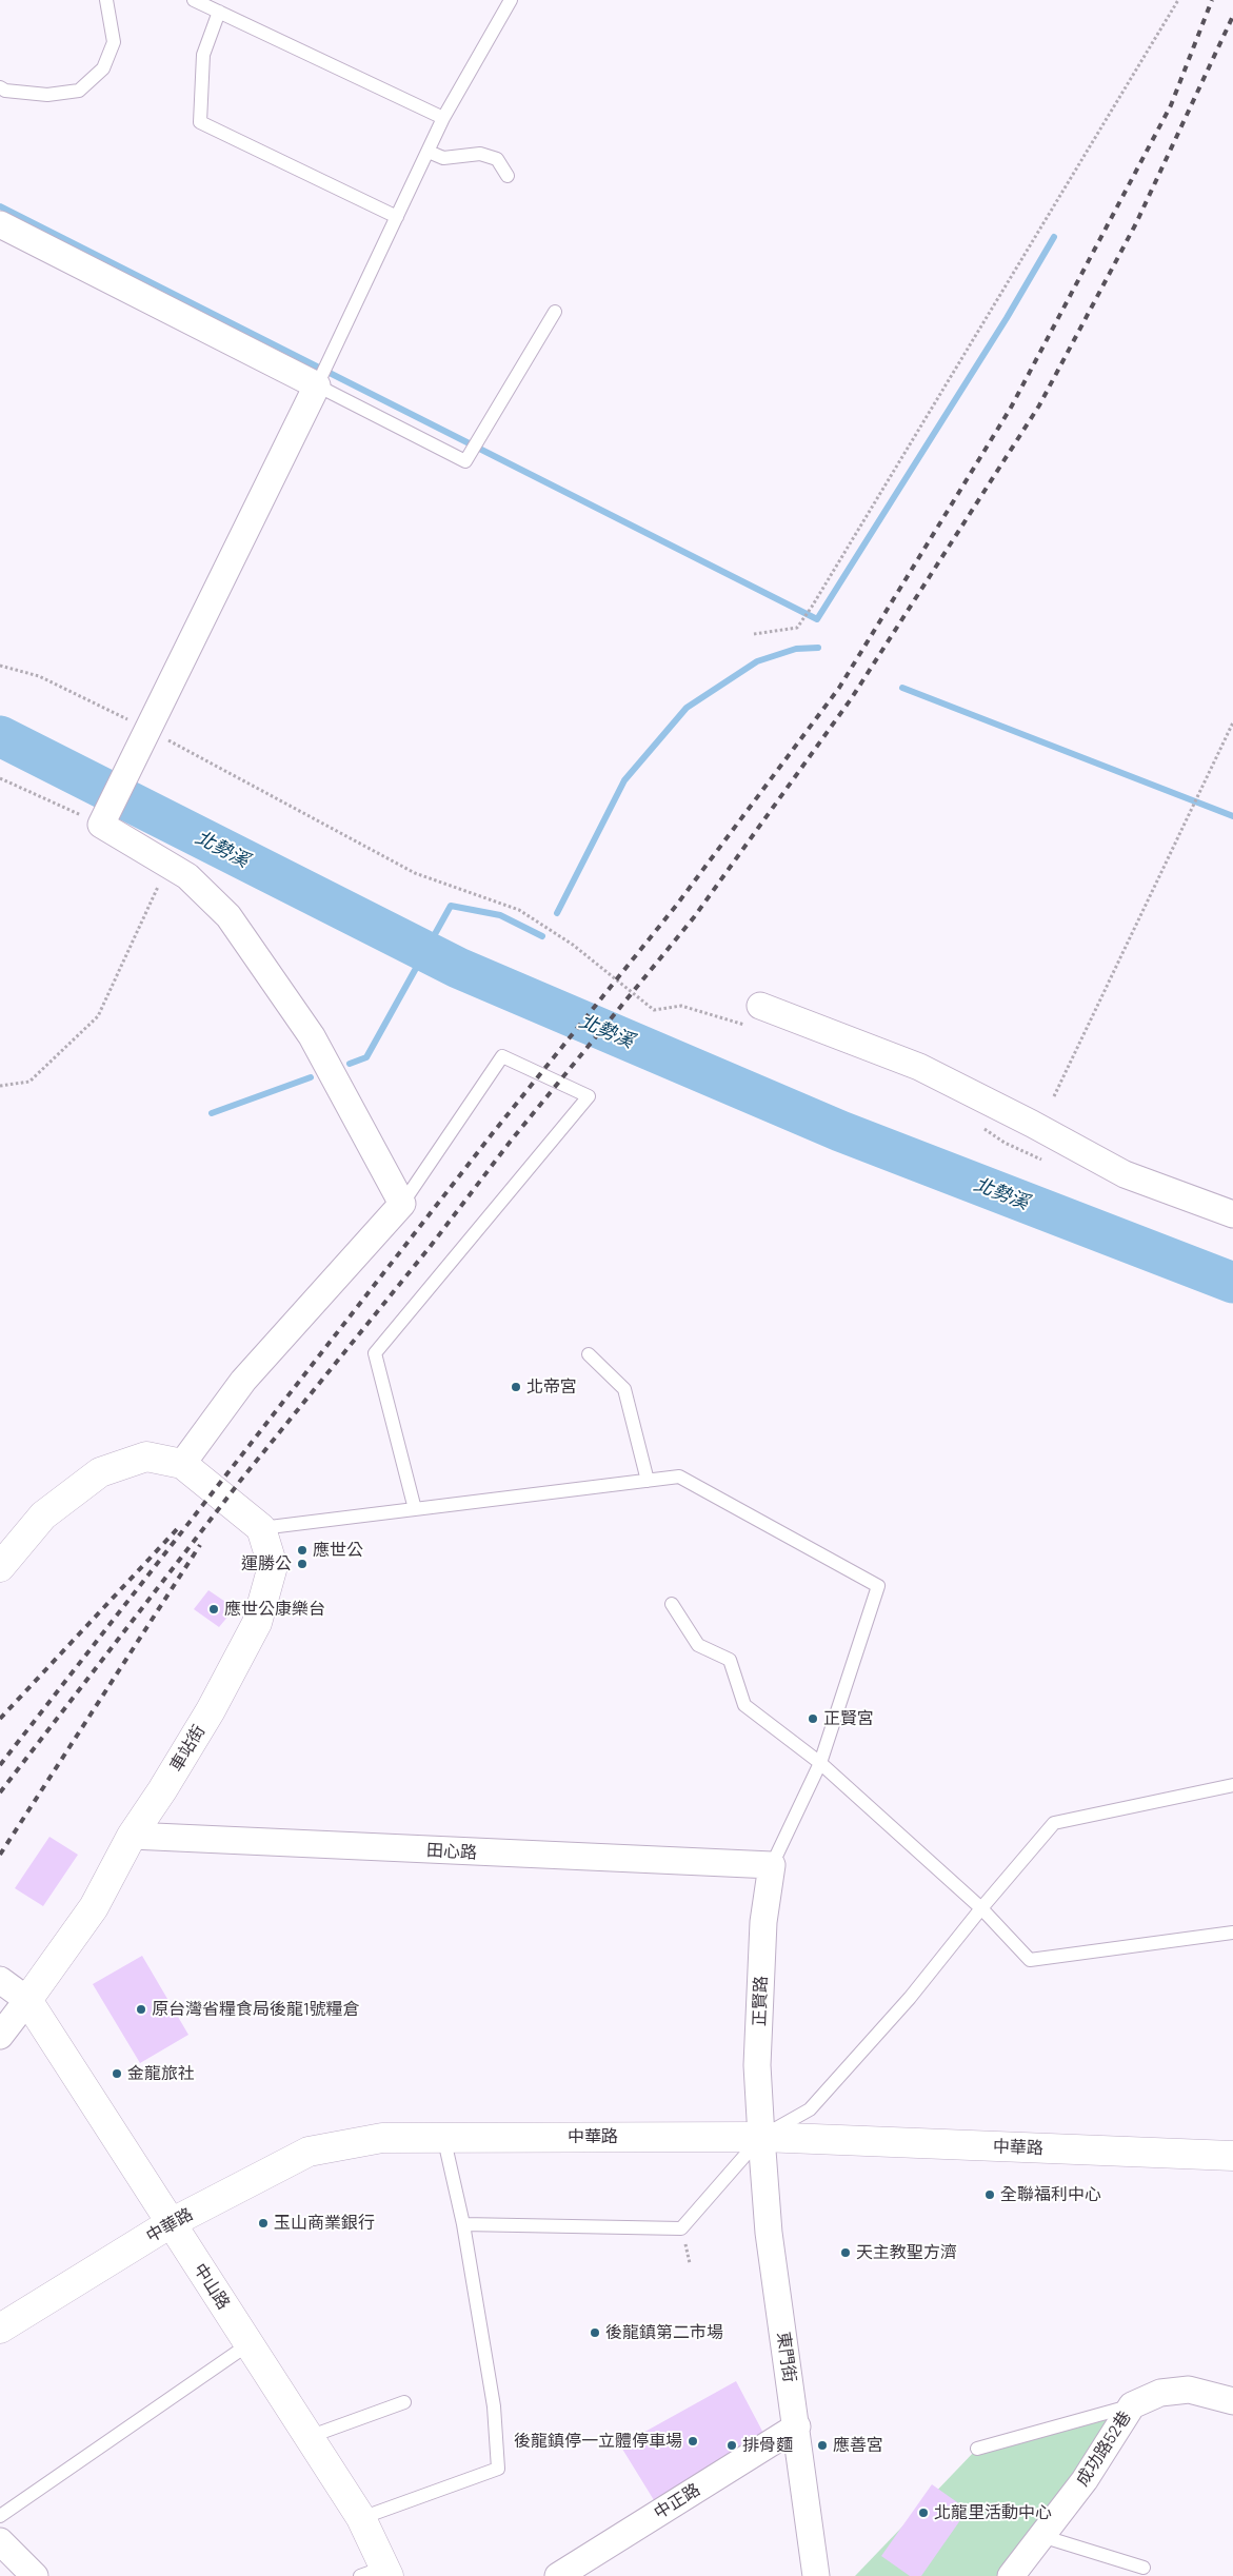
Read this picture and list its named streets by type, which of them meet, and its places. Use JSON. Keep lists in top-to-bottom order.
{
  "streets": {
    "street": [
      "車站街",
      "田心路",
      "正賢路",
      "中華路",
      "中山路",
      "東門街",
      "成功路52巷",
      "中正路"
    ]
  },
  "crossings": [
    ["車站街", "田心路"],
    ["車站街", "中山路"],
    ["田心路", "正賢路"],
    ["正賢路", "中華路"],
    ["正賢路", "東門街"],
    ["中華路", "中山路"],
    ["中華路", "東門街"],
    ["東門街", "中正路"]
  ],
  "water": ["北勢溪"],
  "places": [
    "北帝宮",
    "應世公",
    "運勝公",
    "應世公康樂台",
    "正賢宮",
    "原台灣省糧食局後龍1號糧倉",
    "金龍旅社",
    "全聯福利中心",
    "玉山商業銀行",
    "天主教聖方濟",
    "後龍鎮第二市場",
    "後龍鎮停一立體停車場",
    "排骨麵",
    "應善宮",
    "北龍里活動中心"
  ]
}
